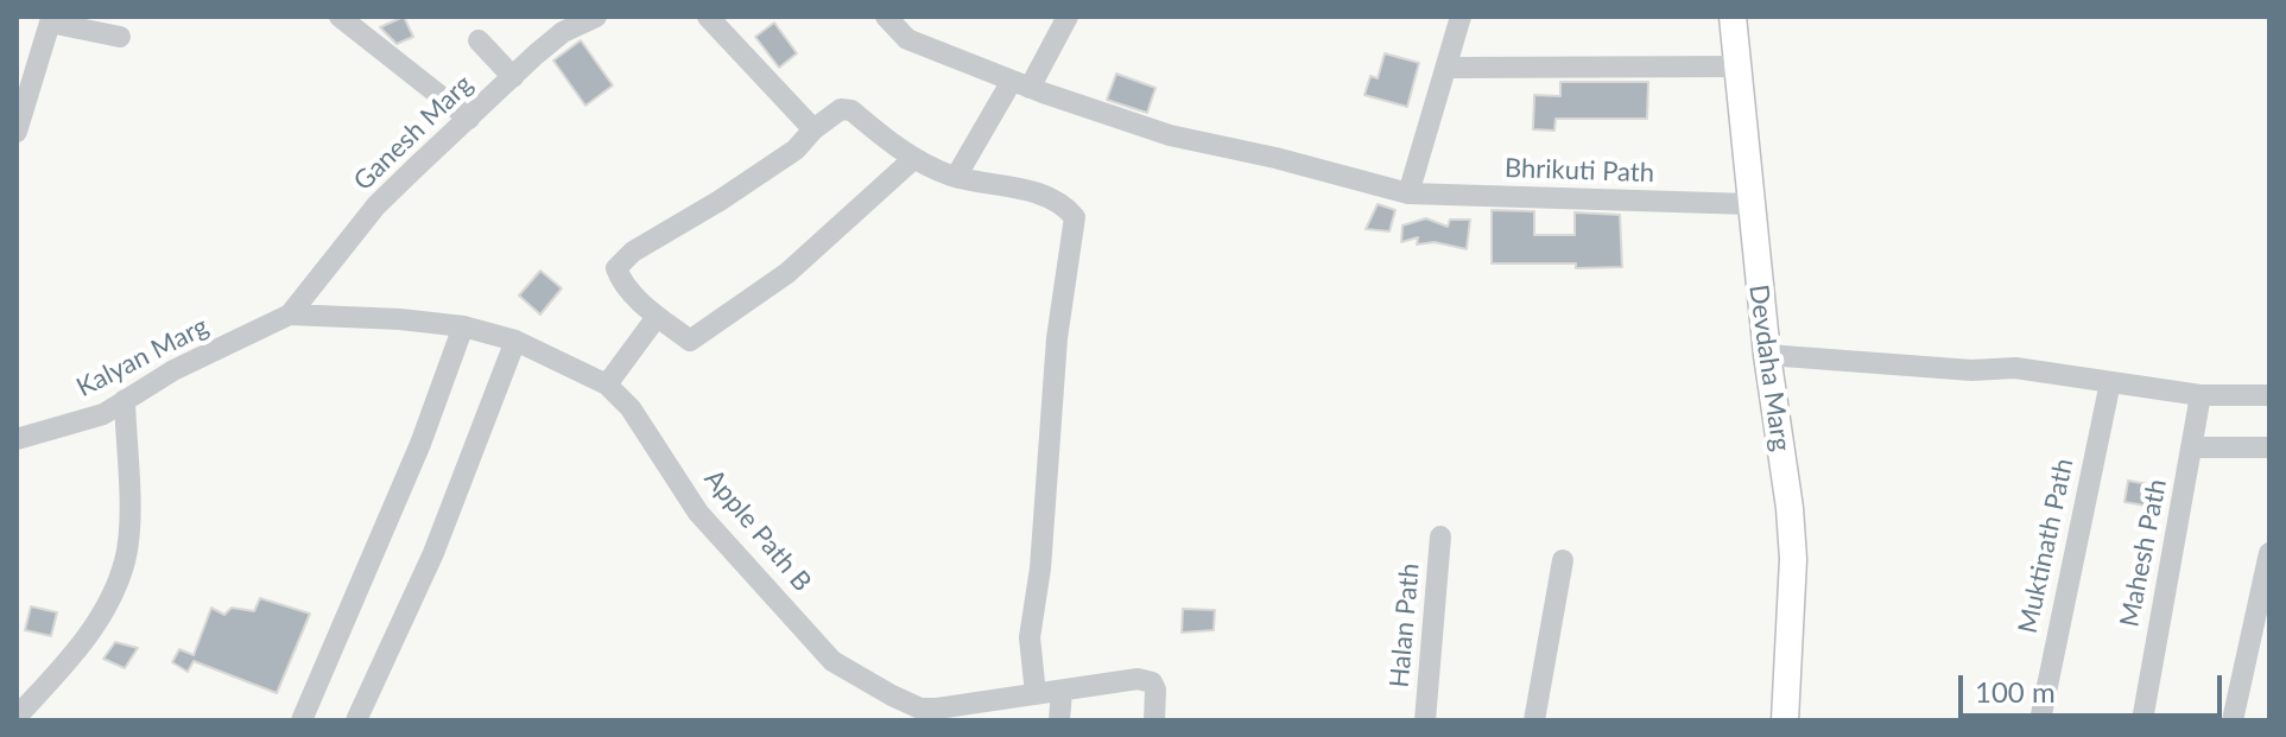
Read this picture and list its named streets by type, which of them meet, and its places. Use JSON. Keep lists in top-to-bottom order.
{
  "streets": {
    "main road": ["Devdaha Marg"],
    "street": [
      "Ganesh Marg",
      "Bhrikuti Path",
      "Kalyan Marg",
      "Apple Path B",
      "Muktinath Path",
      "Mahesh Path",
      "Halan Path"
    ]
  },
  "crossings": [
    ["Ganesh Marg", "Kalyan Marg"],
    ["Ganesh Marg", "Apple Path B"],
    ["Bhrikuti Path", "Devdaha Marg"],
    ["Kalyan Marg", "Apple Path B"]
  ],
  "scale_bar": "100 m"
}
